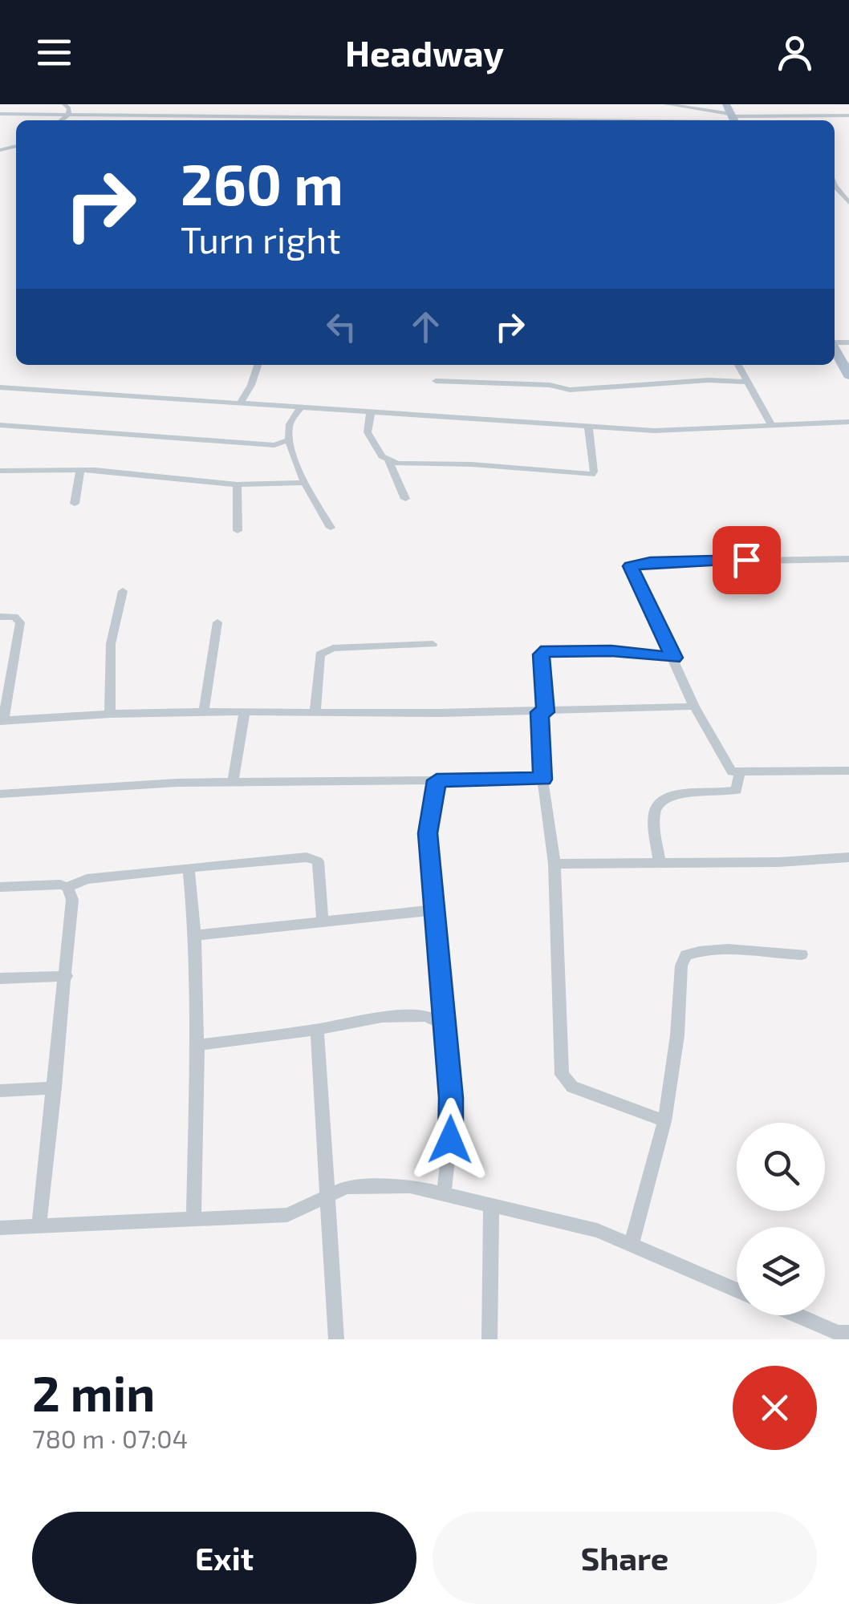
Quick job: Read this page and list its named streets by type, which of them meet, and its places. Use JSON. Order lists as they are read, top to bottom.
{
  "page": {
    "header": "Headway",
    "turn": ["260 m", "Turn right"],
    "heading": ["2 min", "780 m · 07:04"],
    "buttons": ["Exit", "Share"]
  }
}
